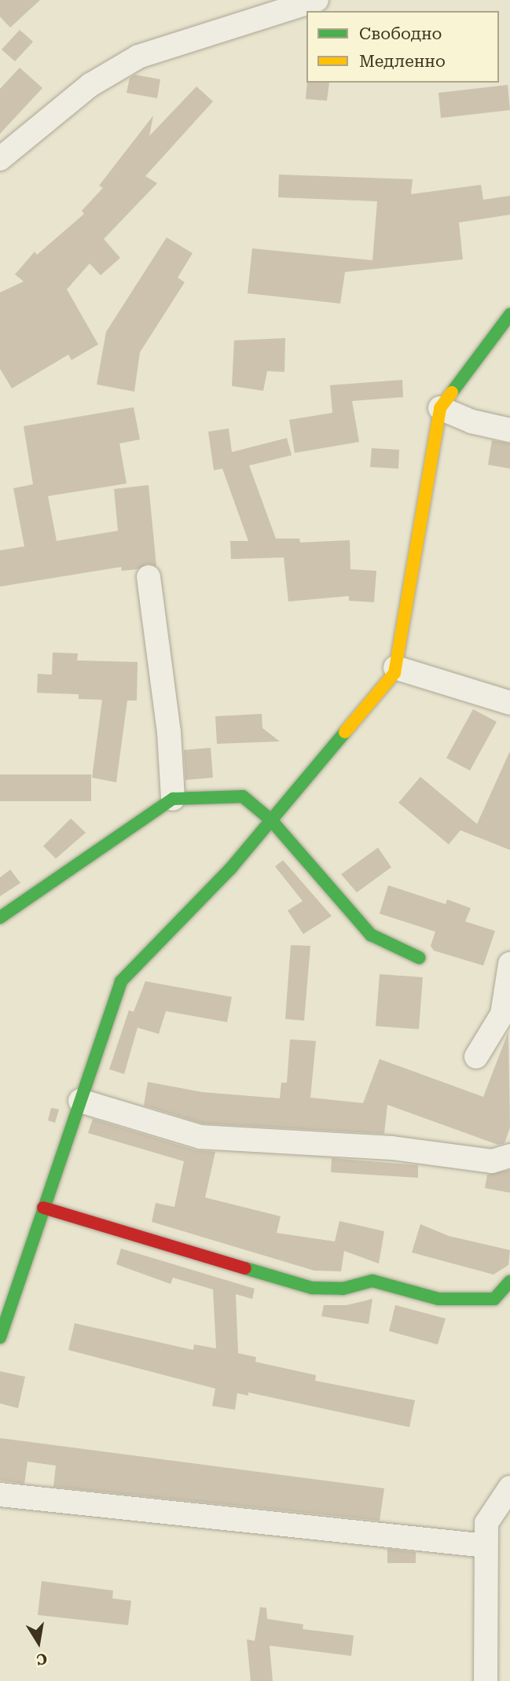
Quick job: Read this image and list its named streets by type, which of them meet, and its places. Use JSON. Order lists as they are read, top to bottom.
{
  "legend": ["Свободно", "Медленно"],
  "north": "bottom"
}
